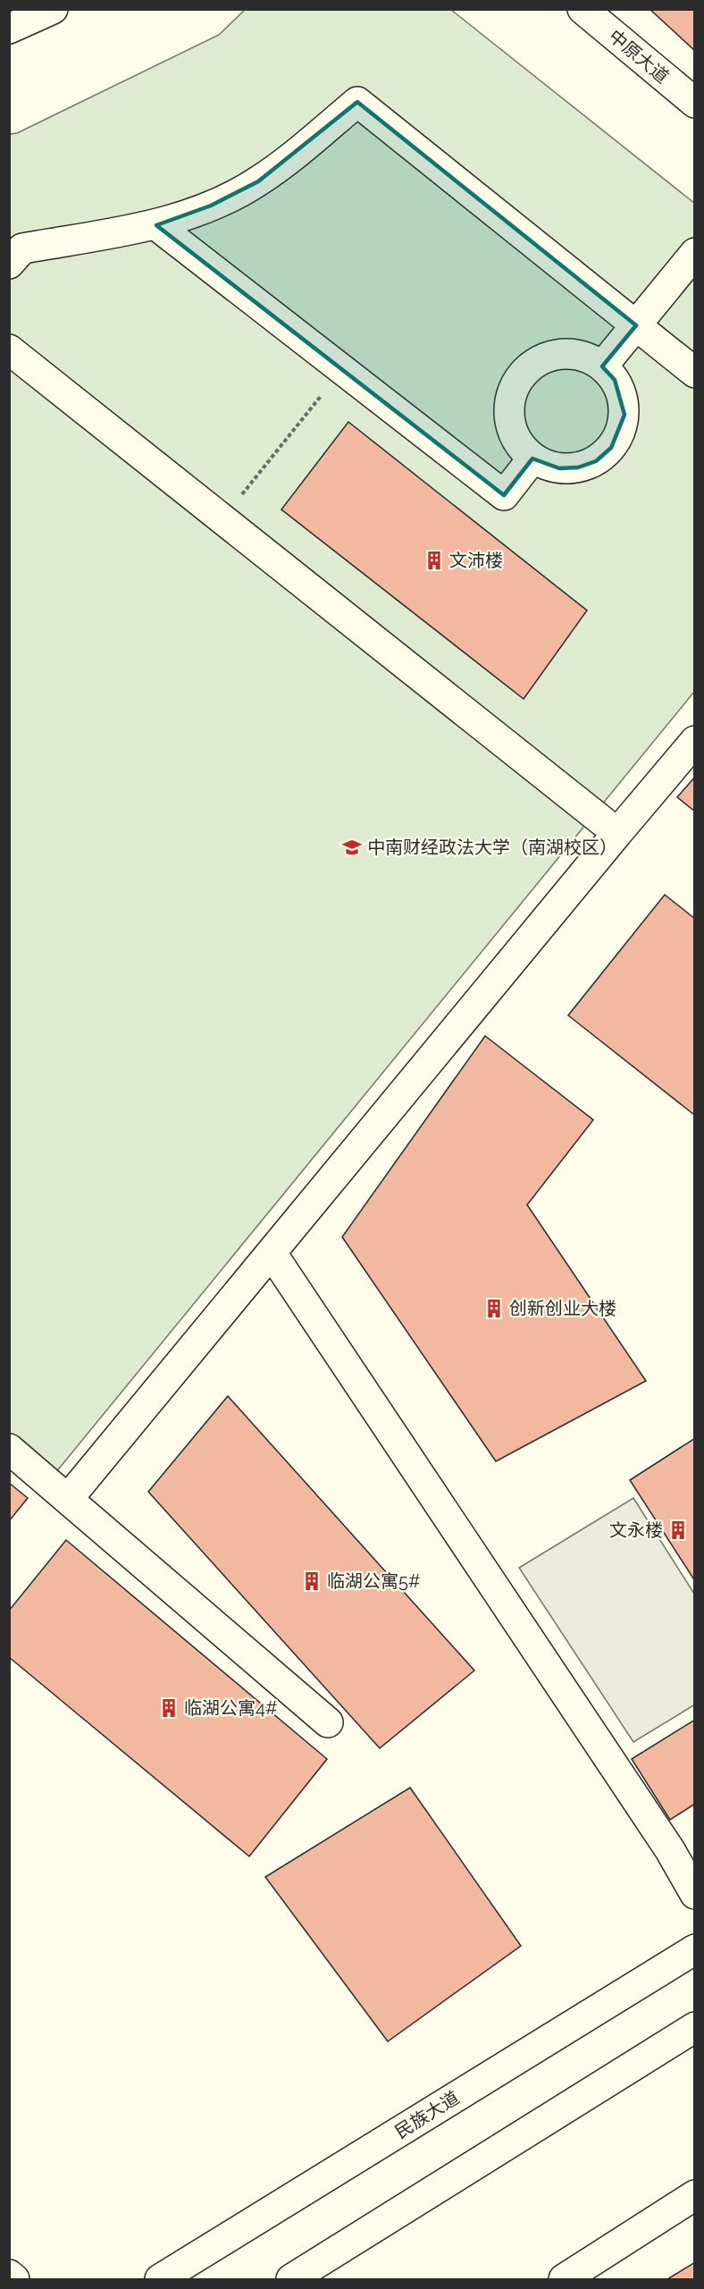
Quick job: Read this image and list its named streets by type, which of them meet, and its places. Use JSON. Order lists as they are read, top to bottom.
{
  "streets": {
    "street": ["中原大道", "民族大道"]
  },
  "places": {
    "building": [
      "文沛楼",
      "创新创业大楼",
      "文永楼",
      "临湖公寓5#",
      "临湖公寓4#"
    ],
    "school or university": ["中南财经政法大学（南湖校区）"]
  }
}
